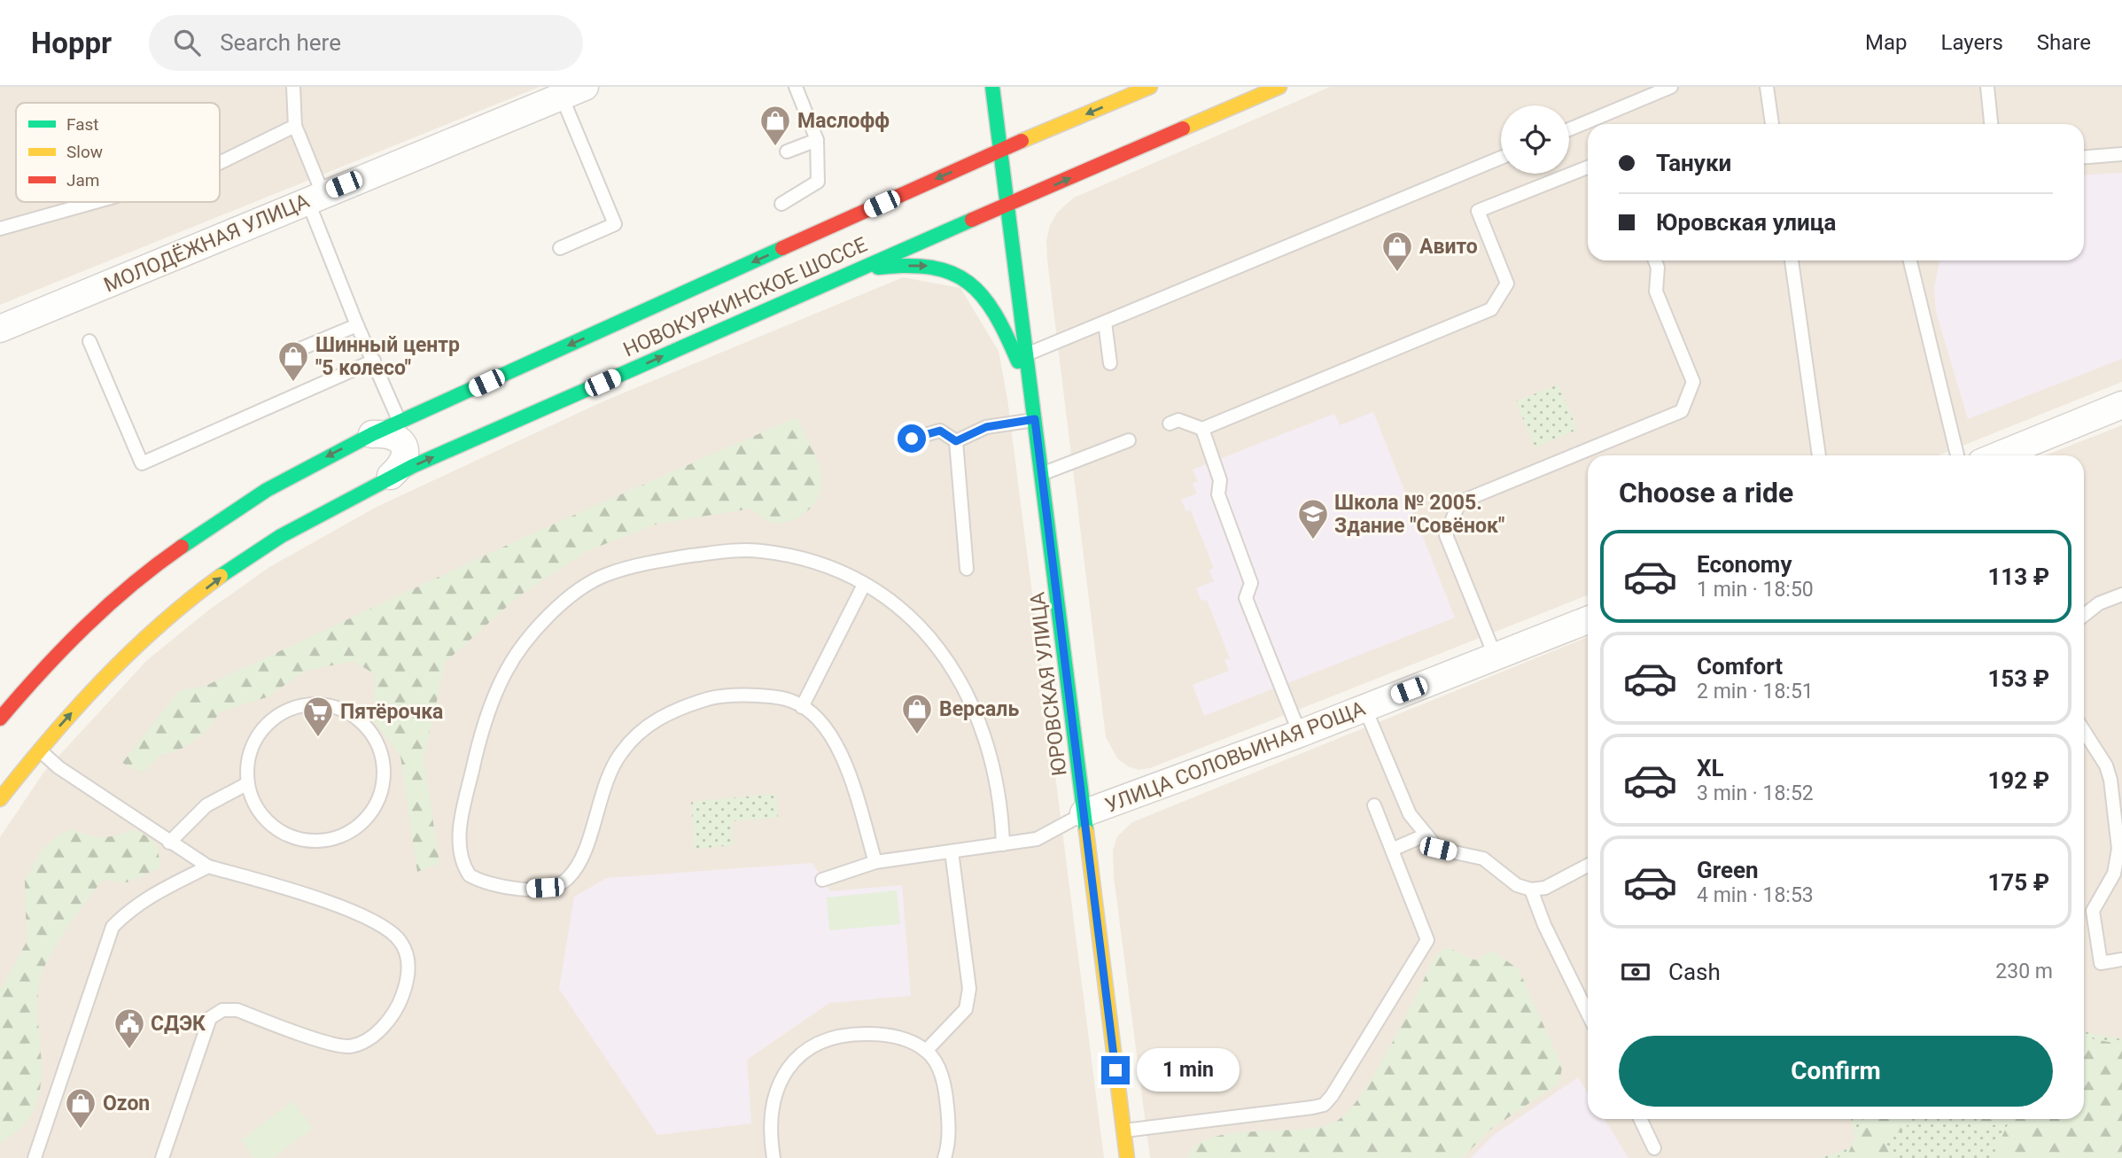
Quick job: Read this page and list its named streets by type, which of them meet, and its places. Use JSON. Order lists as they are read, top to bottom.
{
  "streets": {
    "main road": ["НОВОКУРКИНСКОЕ ШОССЕ", "ЮРОВСКАЯ УЛИЦА"],
    "street": ["МОЛОДЁЖНАЯ УЛИЦА", "УЛИЦА СОЛОВЬИНАЯ РОЩА"]
  },
  "crossings": [
    ["НОВОКУРКИНСКОЕ ШОССЕ", "ЮРОВСКАЯ УЛИЦА"],
    ["ЮРОВСКАЯ УЛИЦА", "УЛИЦА СОЛОВЬИНАЯ РОЩА"]
  ],
  "places": {
    "shop": [
      "Маслофф",
      "Авито",
      "Шинный центр \"5 колесо\"",
      "Версаль",
      "Ozon"
    ],
    "school or university": ["Школа № 2005. Здание \"Совёнок\""],
    "supermarket": ["Пятёрочка"],
    "public building": ["СДЭК"]
  },
  "legend": ["Fast", "Slow", "Jam"],
  "page": {
    "header": "Hoppr",
    "search": "Search here",
    "nav": ["Map", "Layers", "Share"],
    "banner": ["Тануки", "Юровская улица"],
    "heading": "Choose a ride",
    "list": [
      {
        "name": "Economy",
        "note": "1 min · 18:50",
        "value": "113 ₽"
      },
      {
        "name": "Comfort",
        "note": "2 min · 18:51",
        "value": "153 ₽"
      },
      {
        "name": "XL",
        "note": "3 min · 18:52",
        "value": "192 ₽"
      },
      {
        "name": "Green",
        "note": "4 min · 18:53",
        "value": "175 ₽"
      }
    ],
    "pay": ["Cash", "230 m"],
    "buttons": "Confirm",
    "bubble": "1 min"
  }
}
